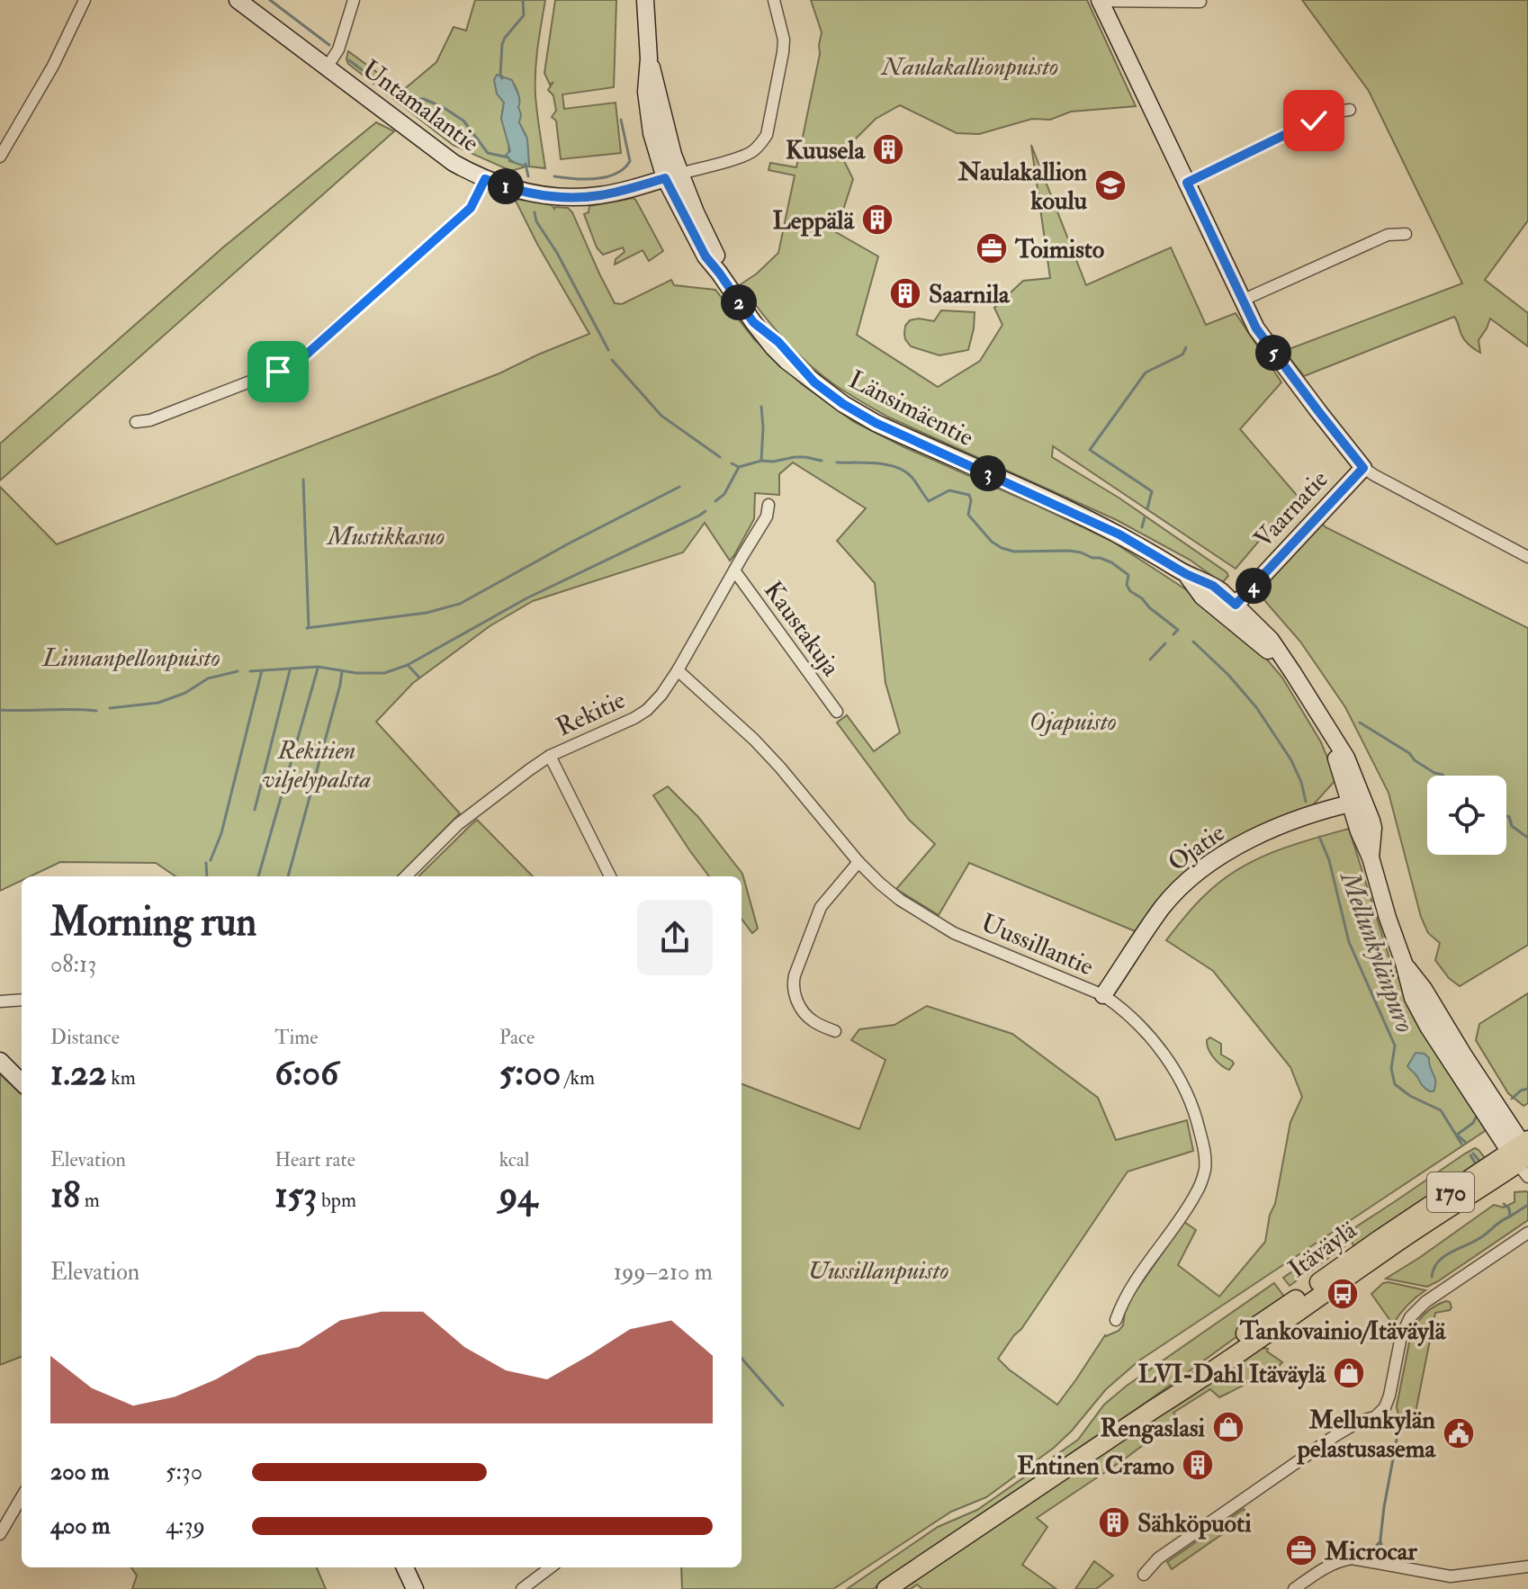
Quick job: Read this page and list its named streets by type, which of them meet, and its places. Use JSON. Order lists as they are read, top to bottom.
{
  "streets": {
    "main road": ["170", "Itäväylä"],
    "street": [
      "Untamalantie",
      "Länsimäentie",
      "Vaarnatie",
      "Kaustakuja",
      "Rekitie",
      "Ojatie",
      "Uussillantie"
    ]
  },
  "crossings": [
    ["Untamalantie", "Länsimäentie"],
    ["Länsimäentie", "Vaarnatie"],
    ["Länsimäentie", "Ojatie"],
    ["Länsimäentie", "Itäväylä"],
    ["Kaustakuja", "Rekitie"],
    ["Rekitie", "Uussillantie"],
    ["Ojatie", "Uussillantie"]
  ],
  "water": ["Mellunkylänpuro"],
  "parks": [
    "Naulakallionpuisto",
    "Mustikkasuo",
    "Linnanpellonpuisto",
    "Ojapuisto",
    "Rekitien viljelypalsta",
    "Uussillanpuisto"
  ],
  "places": {
    "building": [
      "Kuusela",
      "Leppälä",
      "Saarnila",
      "Entinen Cramo",
      "Sähköpuoti"
    ],
    "school or university": ["Naulakallion koulu"],
    "office": ["Toimisto", "Microcar"],
    "bus stop": ["Tankovainio/Itäväylä"],
    "shop": ["LVI-Dahl Itäväylä", "Rengaslasi"],
    "public building": ["Mellunkylän pelastusasema"]
  },
  "page": {
    "pins": [
      "1",
      "2",
      "5",
      "3",
      "4"
    ],
    "heading": ["Morning run", "08:13"],
    "stats": [
      ["Distance", "1.22 km"],
      ["Time", "6:06"],
      ["Pace", "5:00 /km"],
      ["Elevation", "18 m"],
      ["Heart rate", "153 bpm"],
      ["kcal", "94"]
    ],
    "chart": ["Elevation", "199–210 m"],
    "list": [
      {
        "name": "200 m",
        "note": "5:30"
      },
      {
        "name": "400 m",
        "note": "4:39"
      }
    ]
  }
}
